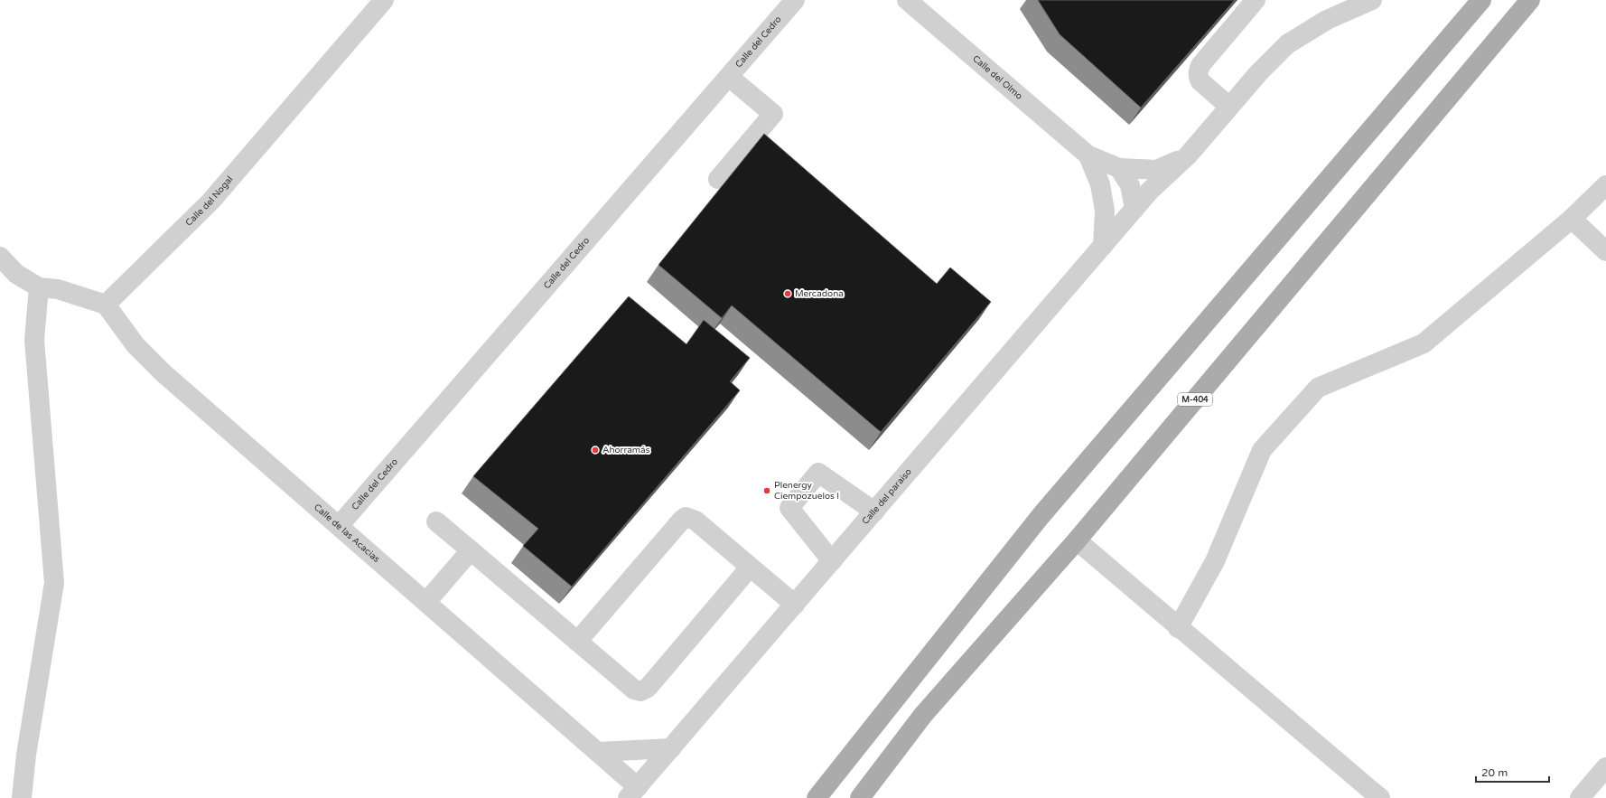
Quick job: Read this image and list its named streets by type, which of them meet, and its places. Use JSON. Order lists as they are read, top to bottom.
{
  "streets": {
    "main road": ["M-404"],
    "street": [
      "Calle del Cedro",
      "Calle del Olmo",
      "Calle del Nogal",
      "Calle del paraiso",
      "Calle de las Acacias"
    ]
  },
  "crossings": [
    ["Calle del Cedro", "Calle de las Acacias"],
    ["Calle del Olmo", "Calle del paraiso"],
    ["Calle del Nogal", "Calle de las Acacias"],
    ["Calle del paraiso", "Calle de las Acacias"]
  ],
  "places": ["Mercadona", "Ahorramás", "Plenergy Ciempozuelos I"],
  "scale_bar": "20 m"
}
